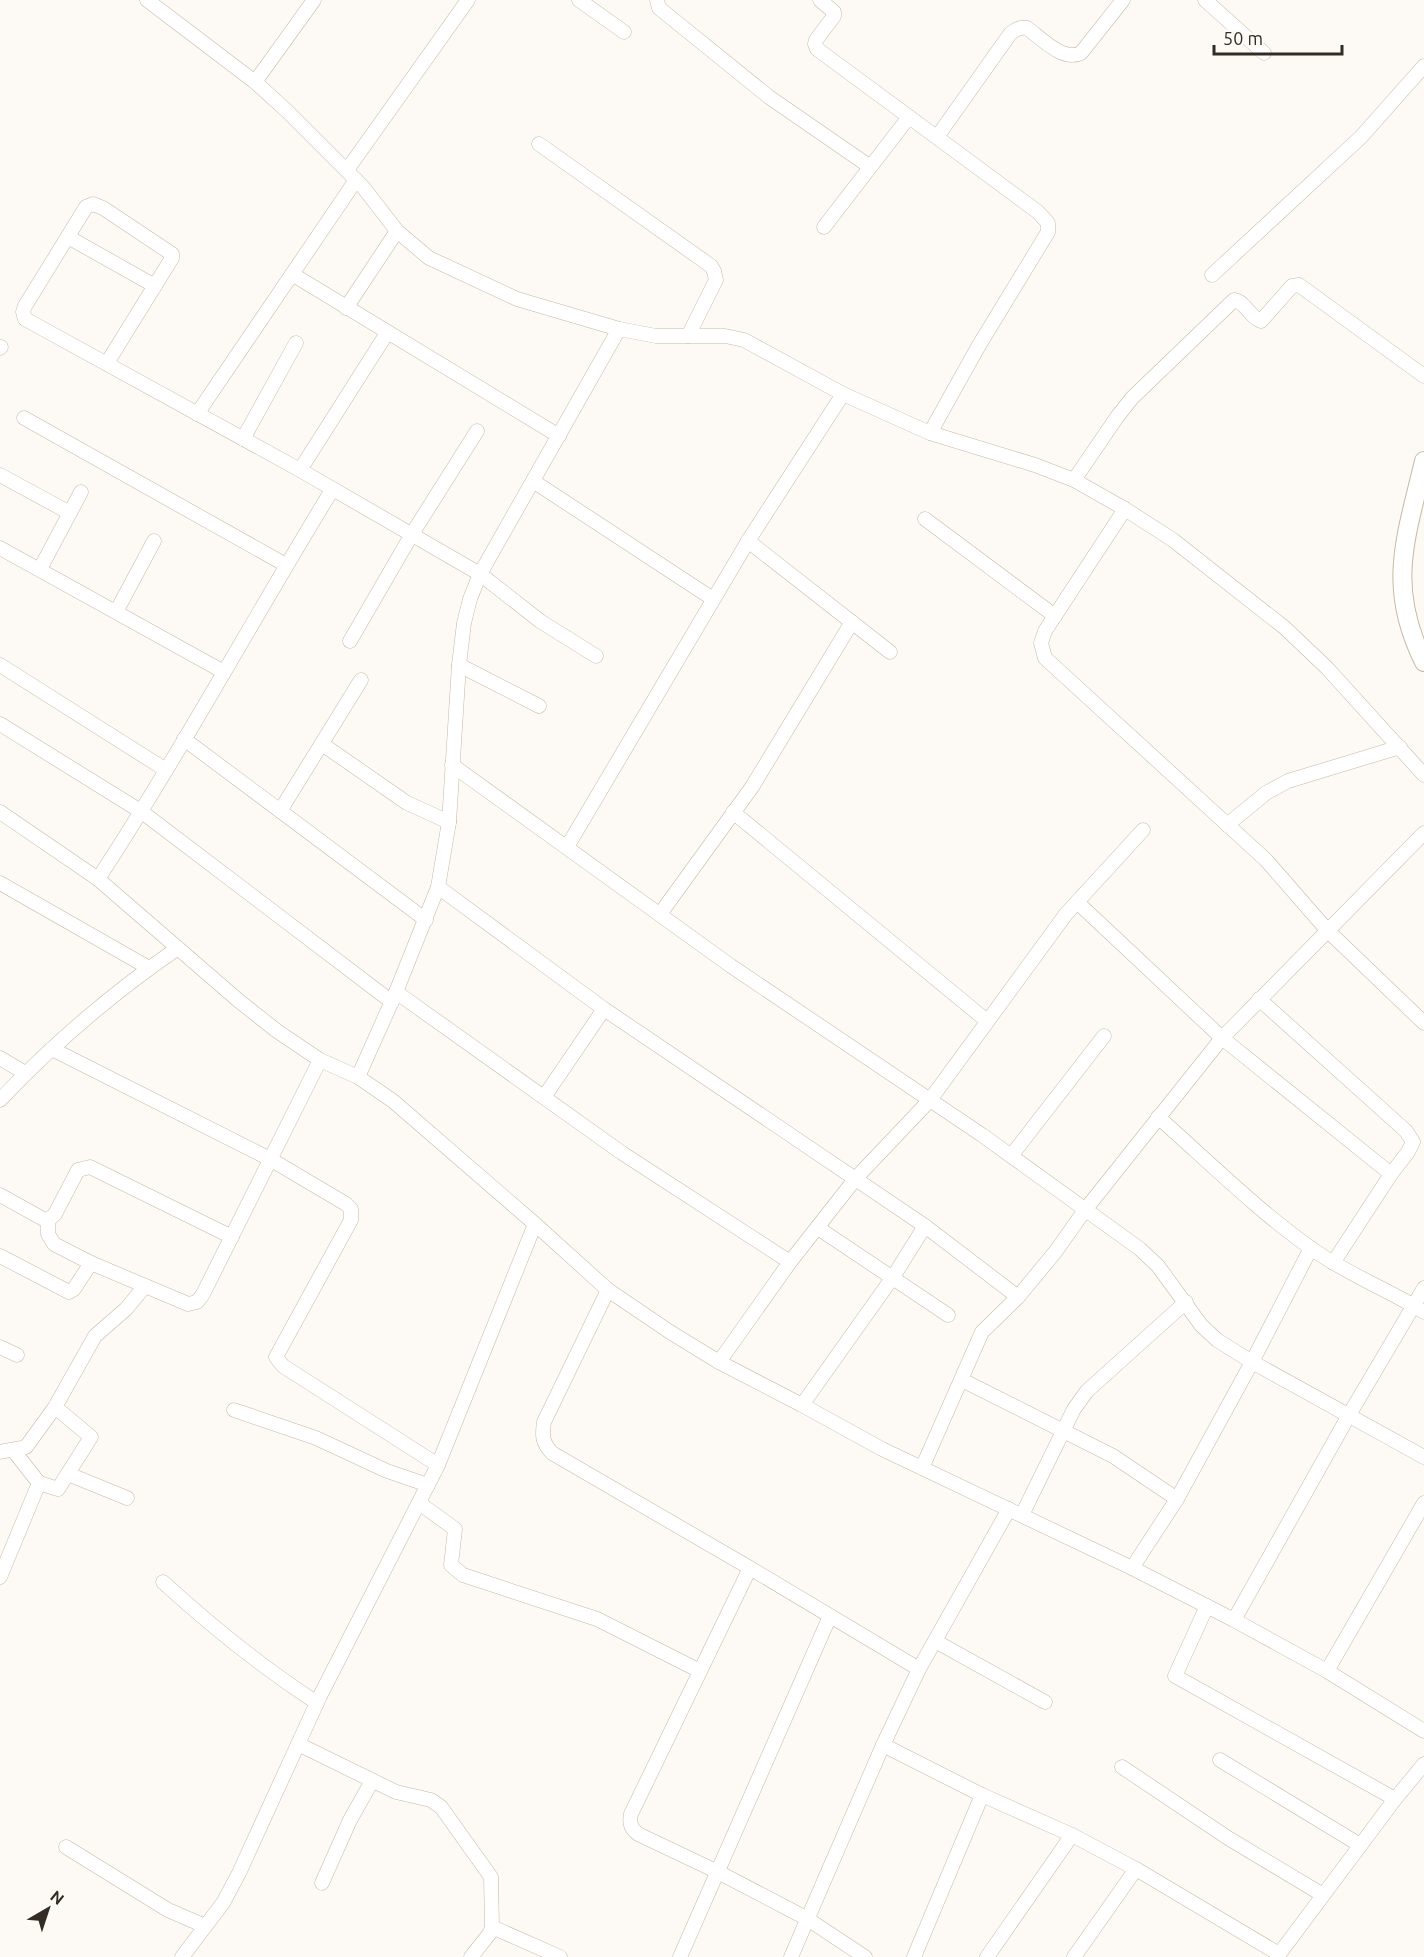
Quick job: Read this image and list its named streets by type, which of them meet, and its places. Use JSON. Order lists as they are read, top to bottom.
{
  "scale_bar": "50 m",
  "north": "top right"
}
